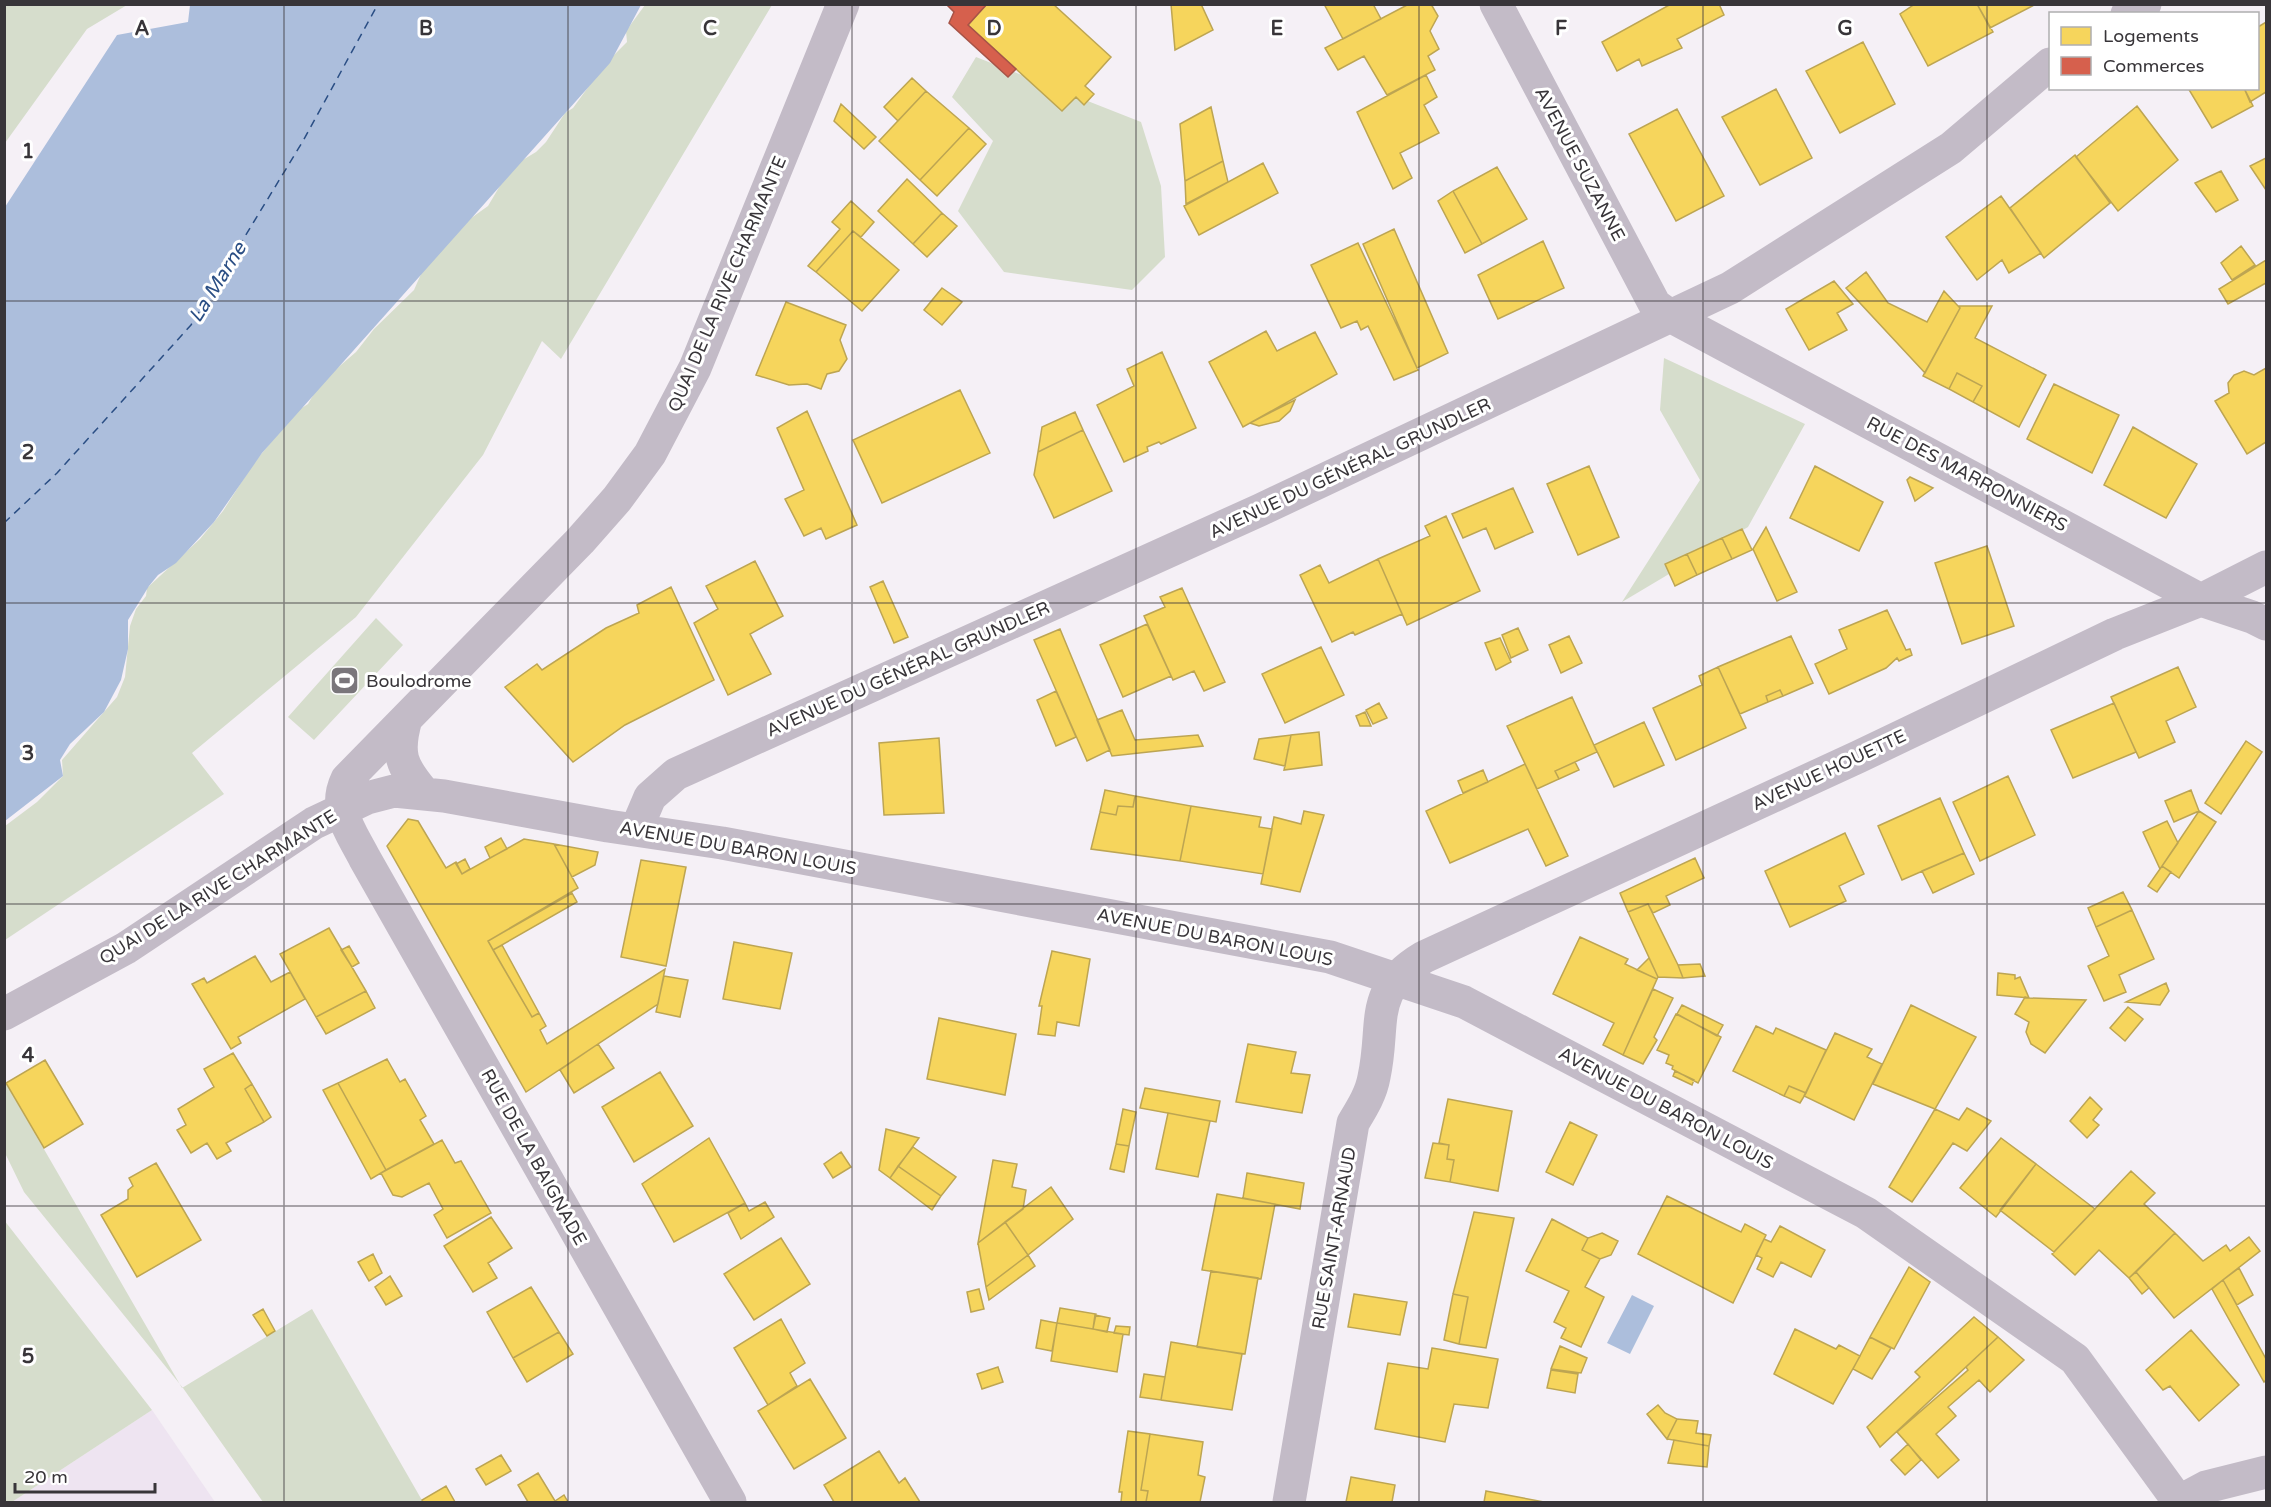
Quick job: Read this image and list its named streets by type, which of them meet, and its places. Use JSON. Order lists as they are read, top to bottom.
{
  "streets": {
    "street": [
      "AVENUE SUZANNE",
      "QUAI DE LA RIVE CHARMANTE",
      "AVENUE DU GÉNÉRAL GRUNDLER",
      "RUE DES MARRONNIERS",
      "AVENUE HOUETTE",
      "AVENUE DU BARON LOUIS",
      "RUE DE LA BAIGNADE",
      "RUE SAINT-ARNAUD"
    ]
  },
  "crossings": [
    ["AVENUE SUZANNE", "AVENUE DU GÉNÉRAL GRUNDLER"],
    ["AVENUE SUZANNE", "RUE DES MARRONNIERS"],
    ["QUAI DE LA RIVE CHARMANTE", "AVENUE DU BARON LOUIS"],
    ["QUAI DE LA RIVE CHARMANTE", "RUE DE LA BAIGNADE"],
    ["AVENUE DU GÉNÉRAL GRUNDLER", "RUE DES MARRONNIERS"],
    ["AVENUE DU GÉNÉRAL GRUNDLER", "AVENUE DU BARON LOUIS"],
    ["RUE DES MARRONNIERS", "AVENUE HOUETTE"],
    ["AVENUE HOUETTE", "AVENUE DU BARON LOUIS"],
    ["AVENUE HOUETTE", "RUE SAINT-ARNAUD"],
    ["AVENUE DU BARON LOUIS", "RUE DE LA BAIGNADE"],
    ["AVENUE DU BARON LOUIS", "RUE SAINT-ARNAUD"]
  ],
  "water": ["La Marne"],
  "places": {
    "sports": ["Boulodrome"]
  },
  "legend": ["Logements", "Commerces"],
  "scale_bar": "20 m",
  "grid": {
    "columns": [
      "A",
      "B",
      "C",
      "D",
      "E",
      "F",
      "G"
    ],
    "rows": [
      "1",
      "2",
      "3",
      "4",
      "5"
    ]
  }
}
